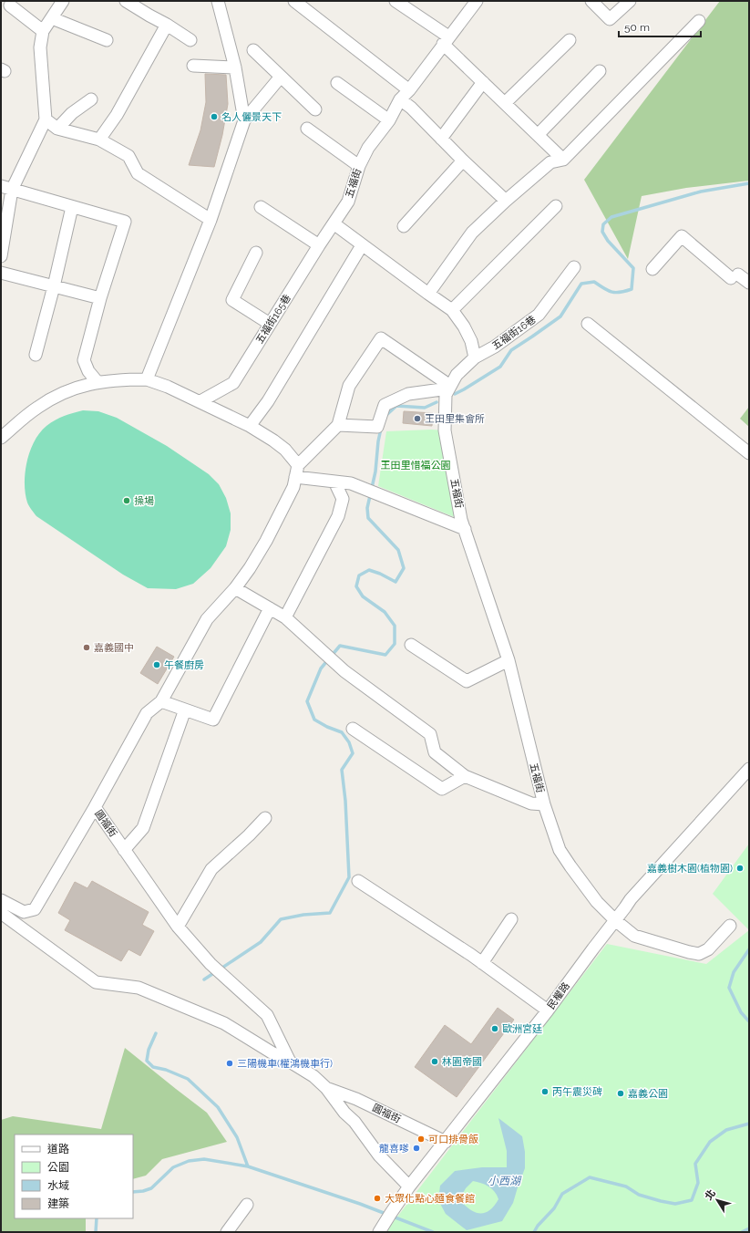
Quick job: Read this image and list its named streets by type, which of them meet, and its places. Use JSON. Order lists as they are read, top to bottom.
{
  "streets": {
    "street": [
      "五福街",
      "五福街165巷",
      "五福街16巷",
      "圓福街",
      "民權路"
    ]
  },
  "crossings": [
    ["五福街", "五福街165巷"],
    ["五福街", "五福街16巷"],
    ["五福街", "民權路"],
    ["圓福街", "民權路"]
  ],
  "water": ["小西湖"],
  "parks": ["王田里惜福公園"],
  "places": [
    "名人儷景天下",
    "王田里集會所",
    "操場",
    "嘉義國中",
    "午餐廚房",
    "嘉義樹木園(植物園)",
    "歐洲宮廷",
    "林園帝國",
    "三陽機車(權鴻機車行)",
    "丙午震災碑",
    "嘉義公園",
    "可口排骨飯",
    "龍喜嗲",
    "大眾化點心麵食餐館"
  ],
  "legend": [
    "道路",
    "公園",
    "水域",
    "建築"
  ],
  "scale_bar": "50 m",
  "north": "top left"
}
